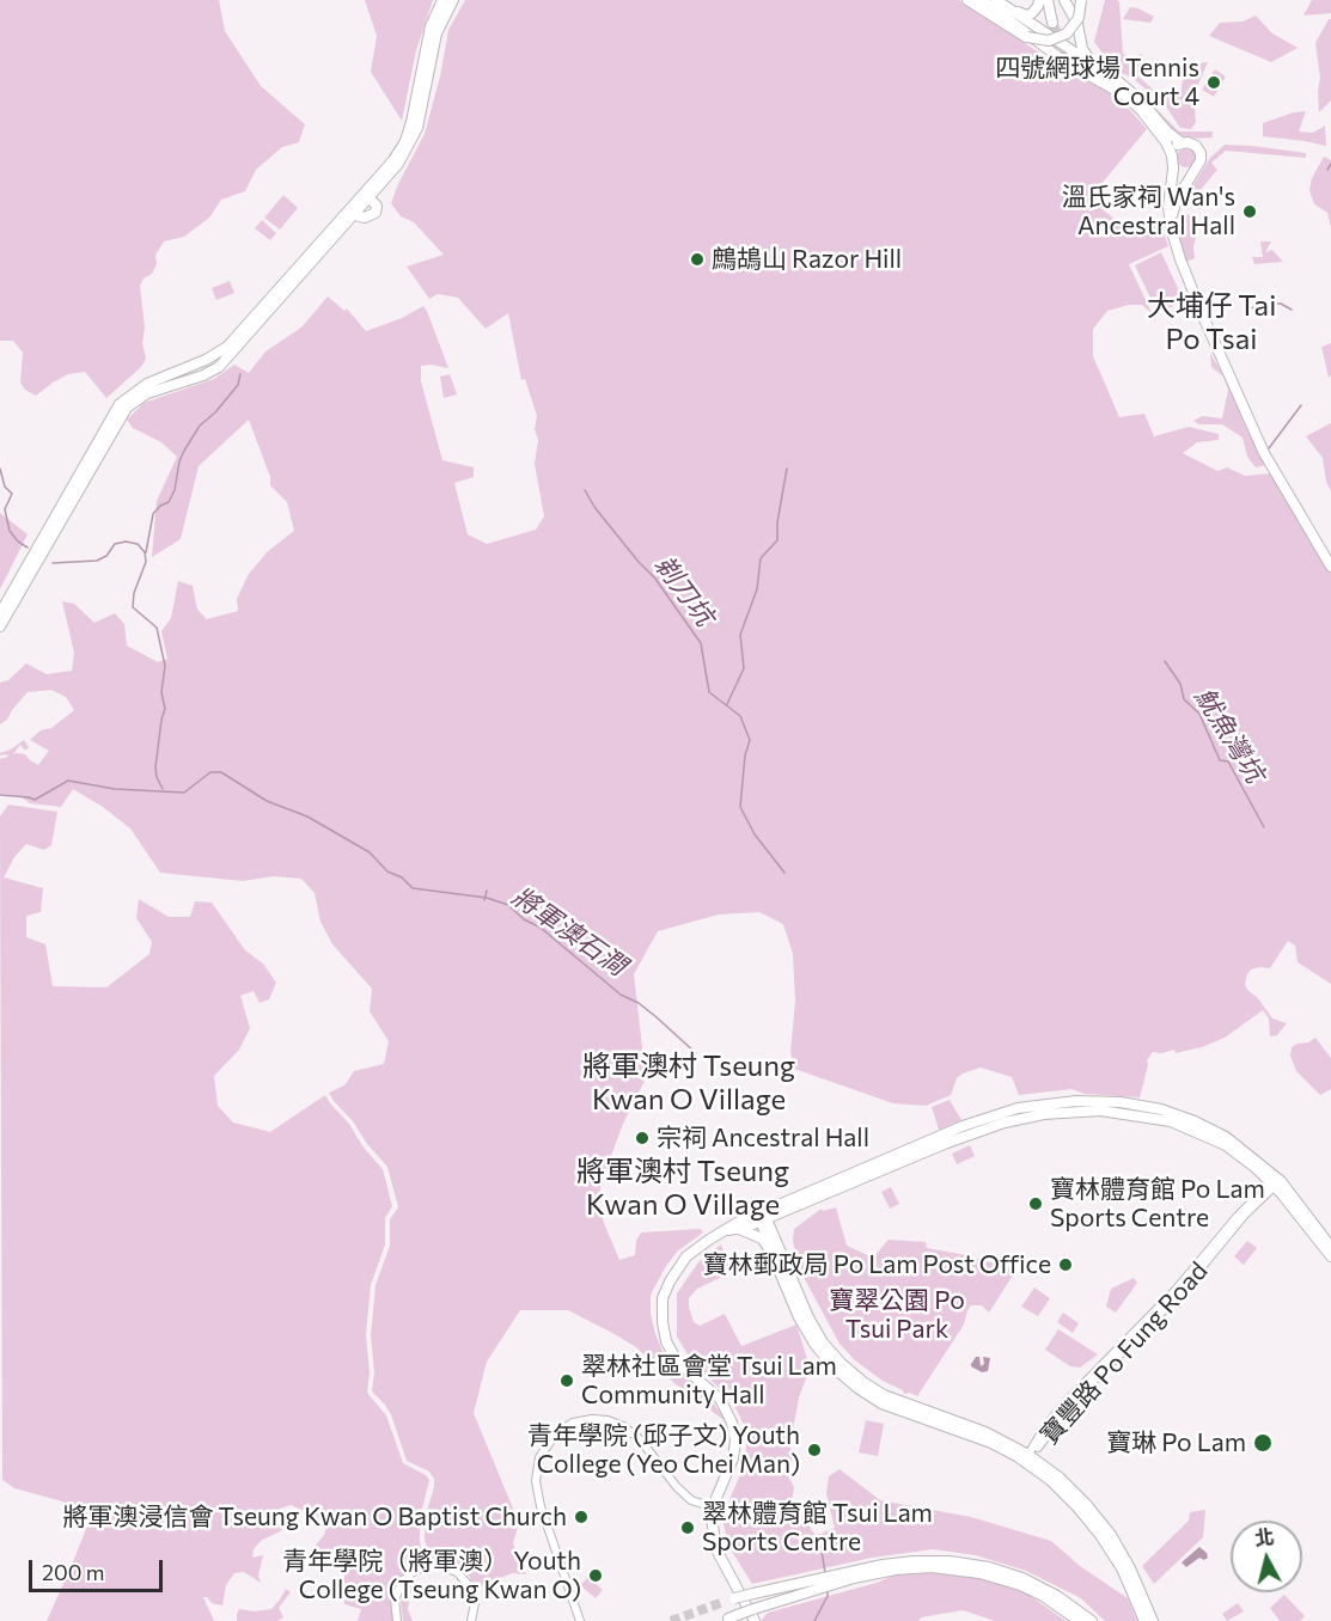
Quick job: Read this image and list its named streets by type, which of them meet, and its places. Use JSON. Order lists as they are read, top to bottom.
{
  "streets": {
    "street": ["寶豐路 Po Fung Road"]
  },
  "districts": ["大埔仔 Tai Po Tsai", "將軍澳村 Tseung Kwan O Village", "將軍澳村 Tseung Kwan O Village"],
  "water": ["剃刀坑", "魷魚灣坑", "將軍澳石澗"],
  "parks": ["寶翠公園 Po Tsui Park"],
  "places": [
    "四號網球場 Tennis Court 4",
    "溫氏家祠 Wan's Ancestral Hall",
    "鷓鴣山 Razor Hill",
    "宗祠 Ancestral Hall",
    "寶林體育館 Po Lam Sports Centre",
    "寶林郵政局 Po Lam Post Office",
    "翠林社區會堂 Tsui Lam Community Hall",
    "寶琳 Po Lam",
    "青年學院 (邱子文) Youth College (Yeo Chei Man)",
    "將軍澳浸信會 Tseung Kwan O Baptist Church",
    "翠林體育館 Tsui Lam Sports Centre",
    "青年學院（將軍澳） Youth College (Tseung Kwan O)"
  ],
  "scale_bar": "200 m",
  "north": "top"
}
